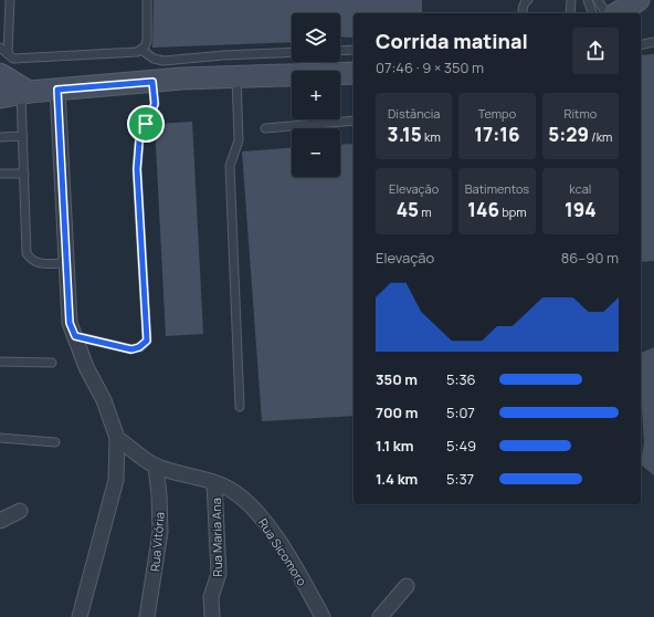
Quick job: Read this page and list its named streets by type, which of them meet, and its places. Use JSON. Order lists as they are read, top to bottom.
{
  "streets": {
    "street": ["Rua Maria Ana", "Rua Vitória", "Rua Sicomoro"]
  },
  "crossings": [
    ["Rua Maria Ana", "Rua Sicomoro"],
    ["Rua Vitória", "Rua Sicomoro"]
  ],
  "page": {
    "map_buttons": ["+", "−"],
    "heading": ["Corrida matinal", "07:46 · 9 × 350 m"],
    "stats": [
      ["Distância", "3.15 km"],
      ["Tempo", "17:16"],
      ["Ritmo", "5:29 /km"],
      ["Elevação", "45 m"],
      ["Batimentos", "146 bpm"],
      ["kcal", "194"]
    ],
    "chart": ["Elevação", "86–90 m"],
    "list": [
      {
        "name": "350 m",
        "note": "5:36"
      },
      {
        "name": "700 m",
        "note": "5:07"
      },
      {
        "name": "1.1 km",
        "note": "5:49"
      },
      {
        "name": "1.4 km",
        "note": "5:37"
      }
    ]
  }
}
